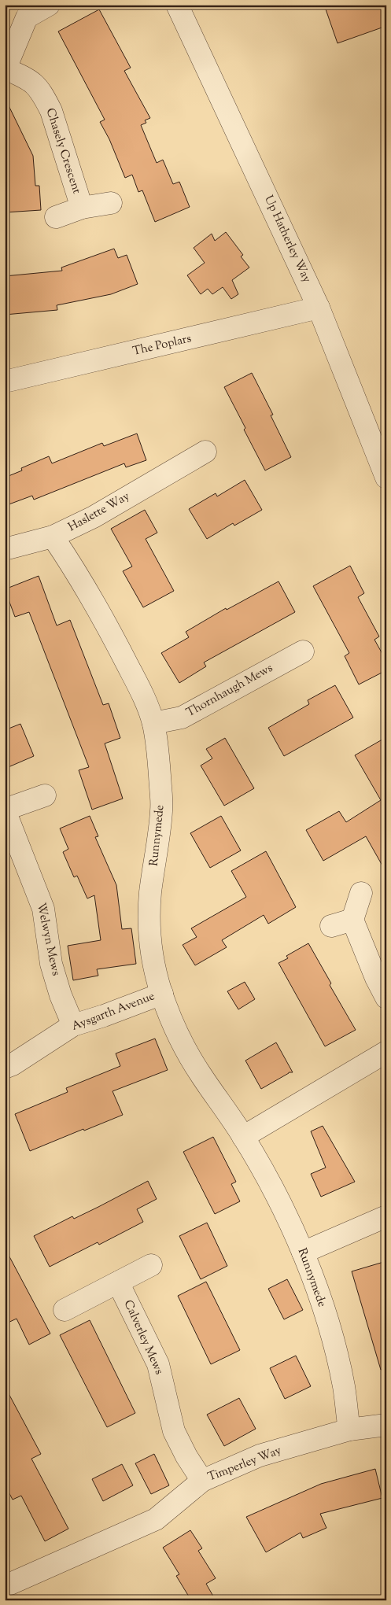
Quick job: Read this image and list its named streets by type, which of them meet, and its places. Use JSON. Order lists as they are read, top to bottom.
{
  "streets": {
    "street": [
      "Chasely Crescent",
      "Up Hatherley Way",
      "The Poplars",
      "Haslette Way",
      "Thornhaugh Mews",
      "Runnymede",
      "Welwyn Mews",
      "Aysgarth Avenue",
      "Calverley Mews",
      "Timperley Way"
    ]
  },
  "crossings": [
    ["Up Hatherley Way", "The Poplars"],
    ["Haslette Way", "Runnymede"],
    ["Thornhaugh Mews", "Runnymede"],
    ["Runnymede", "Aysgarth Avenue"],
    ["Runnymede", "Timperley Way"],
    ["Welwyn Mews", "Aysgarth Avenue"],
    ["Calverley Mews", "Timperley Way"]
  ]
}
